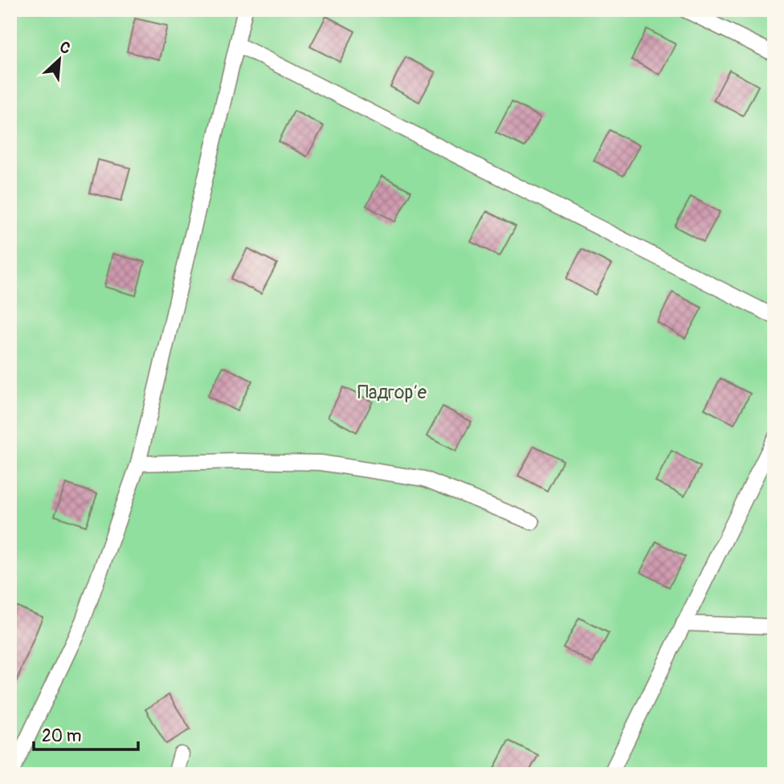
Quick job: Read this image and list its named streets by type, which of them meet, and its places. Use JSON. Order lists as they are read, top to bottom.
{
  "parks": ["Падгорʼе"],
  "scale_bar": "20 m",
  "north": "top right"
}
